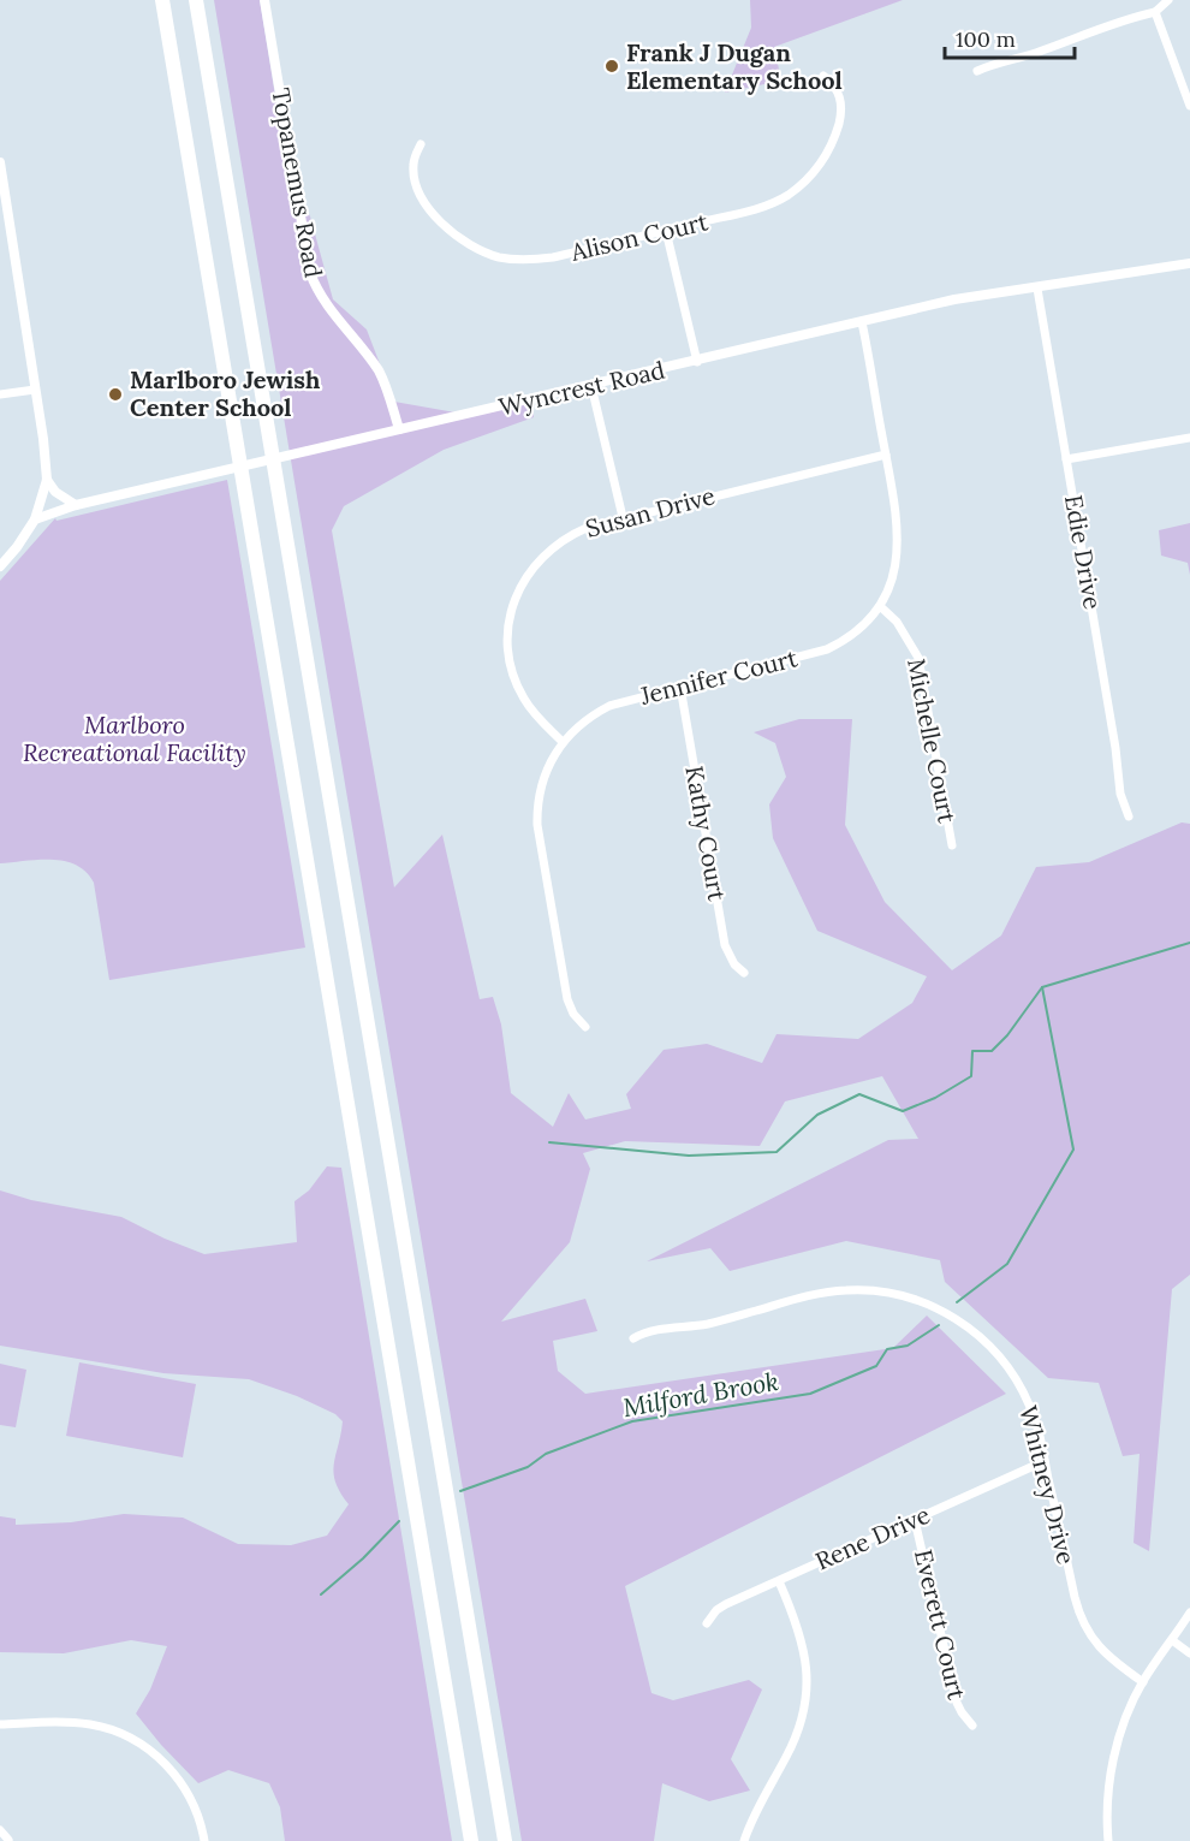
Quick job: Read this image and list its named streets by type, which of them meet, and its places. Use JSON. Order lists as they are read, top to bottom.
{
  "streets": {
    "street": [
      "Topanemus Road",
      "Alison Court",
      "Wyncrest Road",
      "Susan Drive",
      "Edie Drive",
      "Jennifer Court",
      "Michelle Court",
      "Kathy Court",
      "Whitney Drive",
      "Rene Drive",
      "Everett Court"
    ]
  },
  "crossings": [
    ["Topanemus Road", "Wyncrest Road"],
    ["Wyncrest Road", "Edie Drive"],
    ["Wyncrest Road", "Jennifer Court"],
    ["Susan Drive", "Jennifer Court"],
    ["Jennifer Court", "Michelle Court"],
    ["Jennifer Court", "Kathy Court"],
    ["Whitney Drive", "Rene Drive"],
    ["Rene Drive", "Everett Court"]
  ],
  "water": ["Milford Brook"],
  "parks": ["Marlboro Recreational Facility"],
  "places": ["Frank J Dugan Elementary School", "Marlboro Jewish Center School"],
  "scale_bar": "100 m"
}
